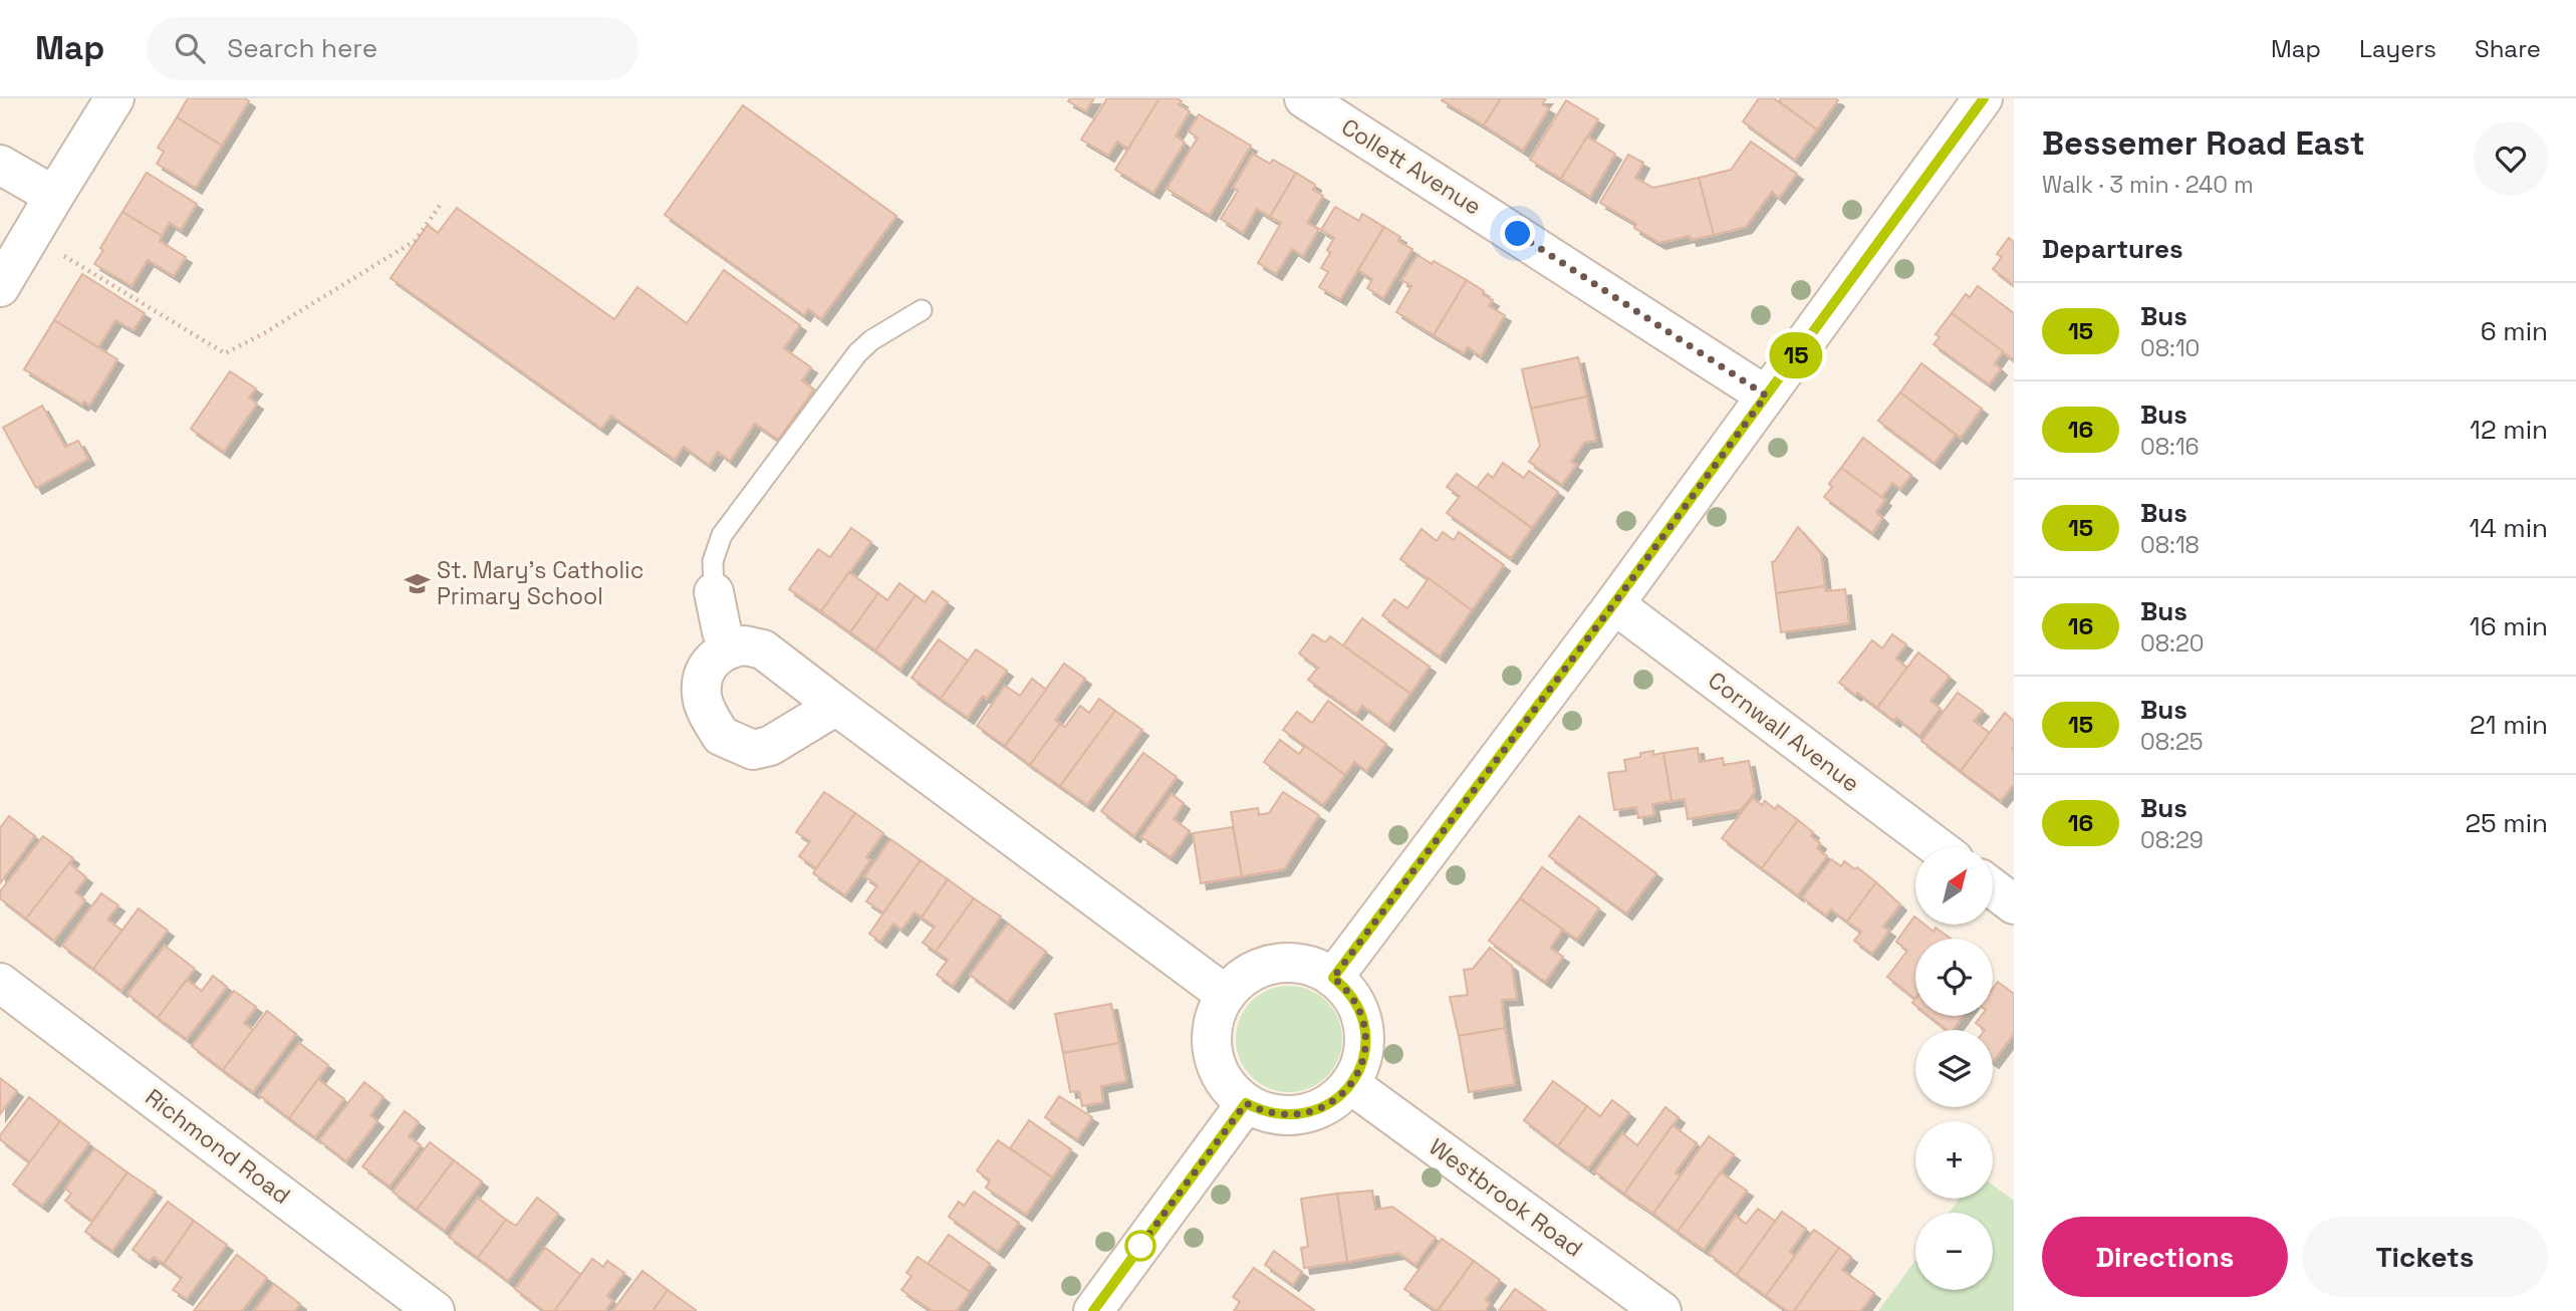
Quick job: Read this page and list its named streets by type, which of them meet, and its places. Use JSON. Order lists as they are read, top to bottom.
{
  "streets": {
    "street": [
      "Collett Avenue",
      "Cornwall Avenue",
      "Richmond Road",
      "Westbrook Road"
    ]
  },
  "places": {
    "school or university": ["St. Mary's Catholic Primary School"]
  },
  "lines": ["bus line 15"],
  "north": "top right",
  "page": {
    "header": "Map",
    "search": "Search here",
    "nav": ["Map", "Layers", "Share"],
    "on_map": "15",
    "heading": [
      ["Bessemer Road East", "Walk · 3 min · 240 m"],
      "Departures"
    ],
    "list": [
      {
        "mark": "15",
        "name": "Bus",
        "note": "08:10",
        "value": "6 min"
      },
      {
        "mark": "16",
        "name": "Bus",
        "note": "08:16",
        "value": "12 min"
      },
      {
        "mark": "15",
        "name": "Bus",
        "note": "08:18",
        "value": "14 min"
      },
      {
        "mark": "16",
        "name": "Bus",
        "note": "08:20",
        "value": "16 min"
      },
      {
        "mark": "15",
        "name": "Bus",
        "note": "08:25",
        "value": "21 min"
      },
      {
        "mark": "16",
        "name": "Bus",
        "note": "08:29",
        "value": "25 min"
      }
    ],
    "map_buttons": ["+", "−"],
    "buttons": ["Directions", "Tickets"]
  }
}
